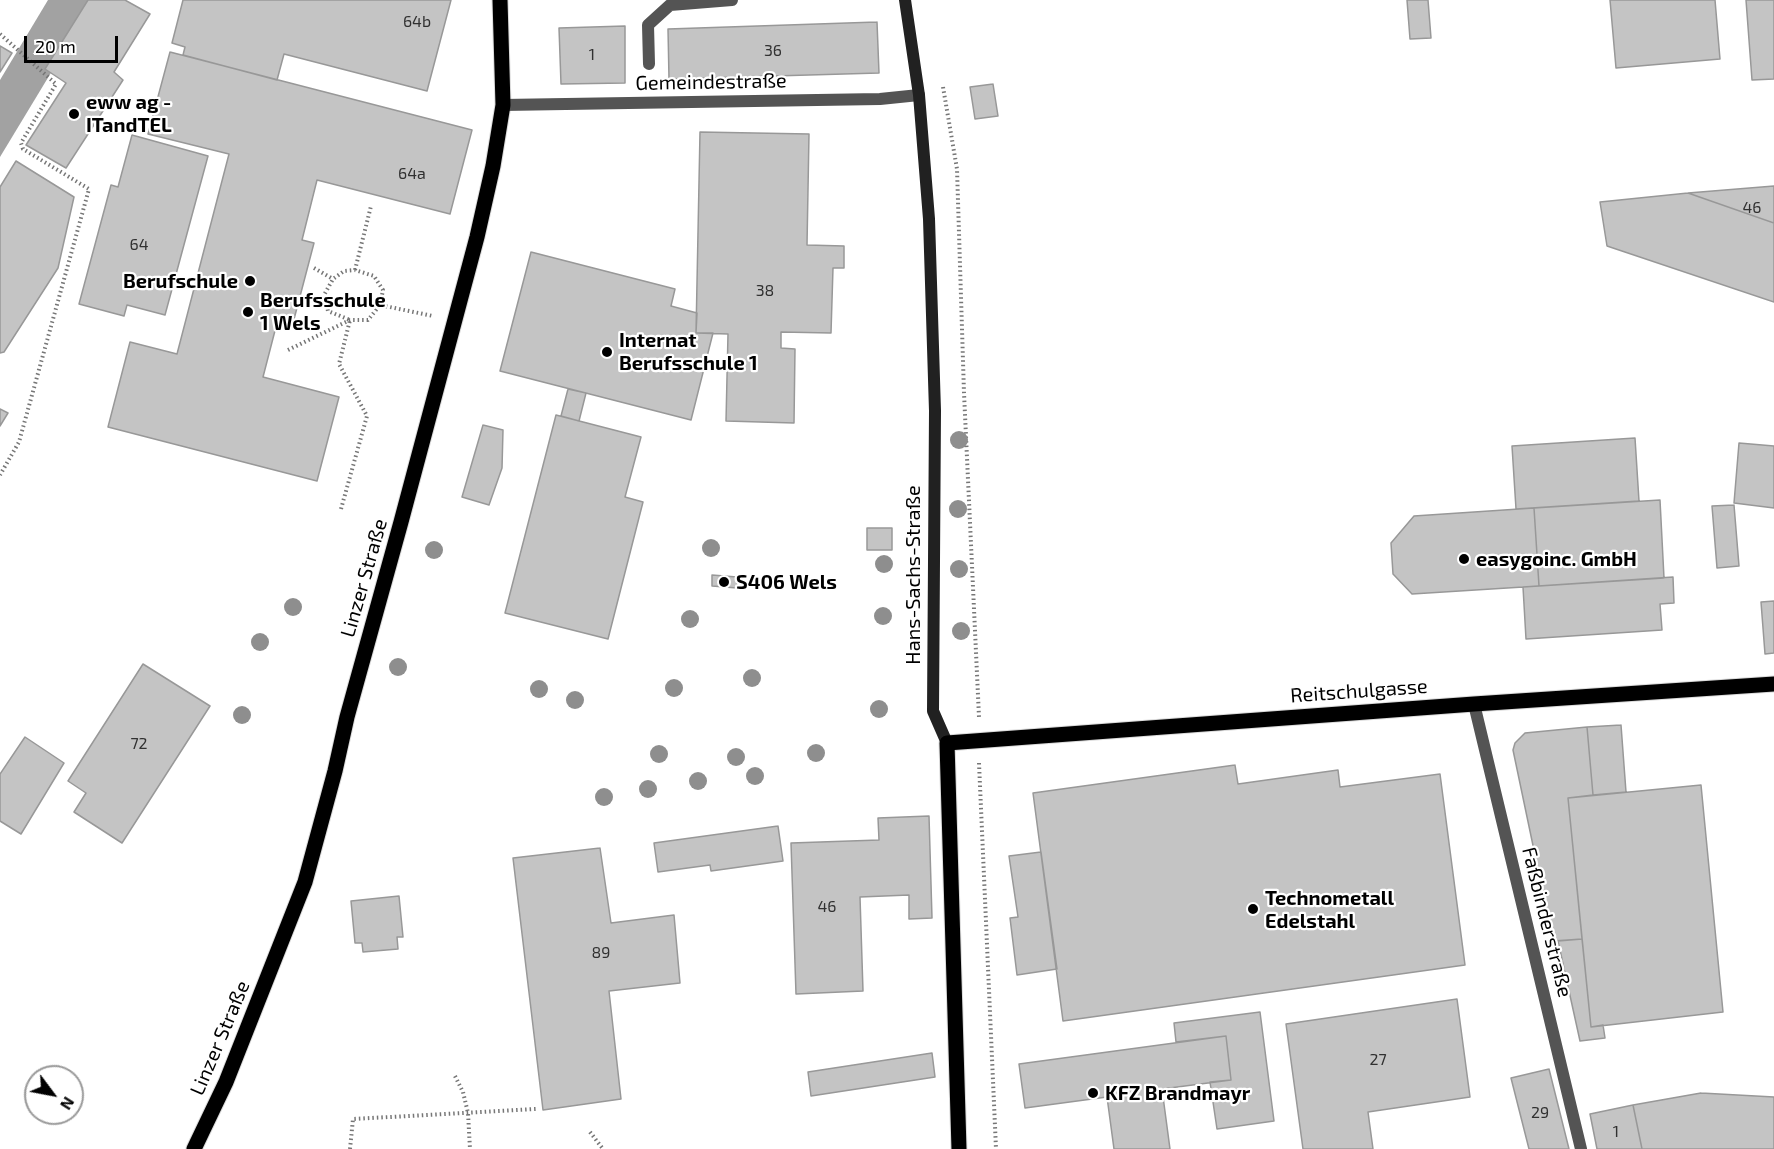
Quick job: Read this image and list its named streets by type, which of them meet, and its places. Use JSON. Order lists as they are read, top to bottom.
{
  "streets": {
    "main road": ["Hans-Sachs-Straße", "Linzer Straße", "Reitschulgasse"],
    "street": ["Gemeindestraße", "Faßbinderstraße"]
  },
  "crossings": [
    ["Gemeindestraße", "Hans-Sachs-Straße"],
    ["Gemeindestraße", "Linzer Straße"],
    ["Hans-Sachs-Straße", "Reitschulgasse"],
    ["Reitschulgasse", "Faßbinderstraße"]
  ],
  "places": [
    "eww ag - ITandTEL",
    "Berufschule",
    "Berufsschule 1 Wels",
    "Internat Berufsschule 1",
    "easygoinc. GmbH",
    "S406 Wels",
    "Technometall Edelstahl",
    "KFZ Brandmayr"
  ],
  "house_numbers": [
    "64b",
    "36",
    "1",
    "64a",
    "46",
    "64",
    "38",
    "72",
    "46",
    "89",
    "27",
    "29",
    "1"
  ],
  "scale_bar": "20 m",
  "north": "bottom right"
}
